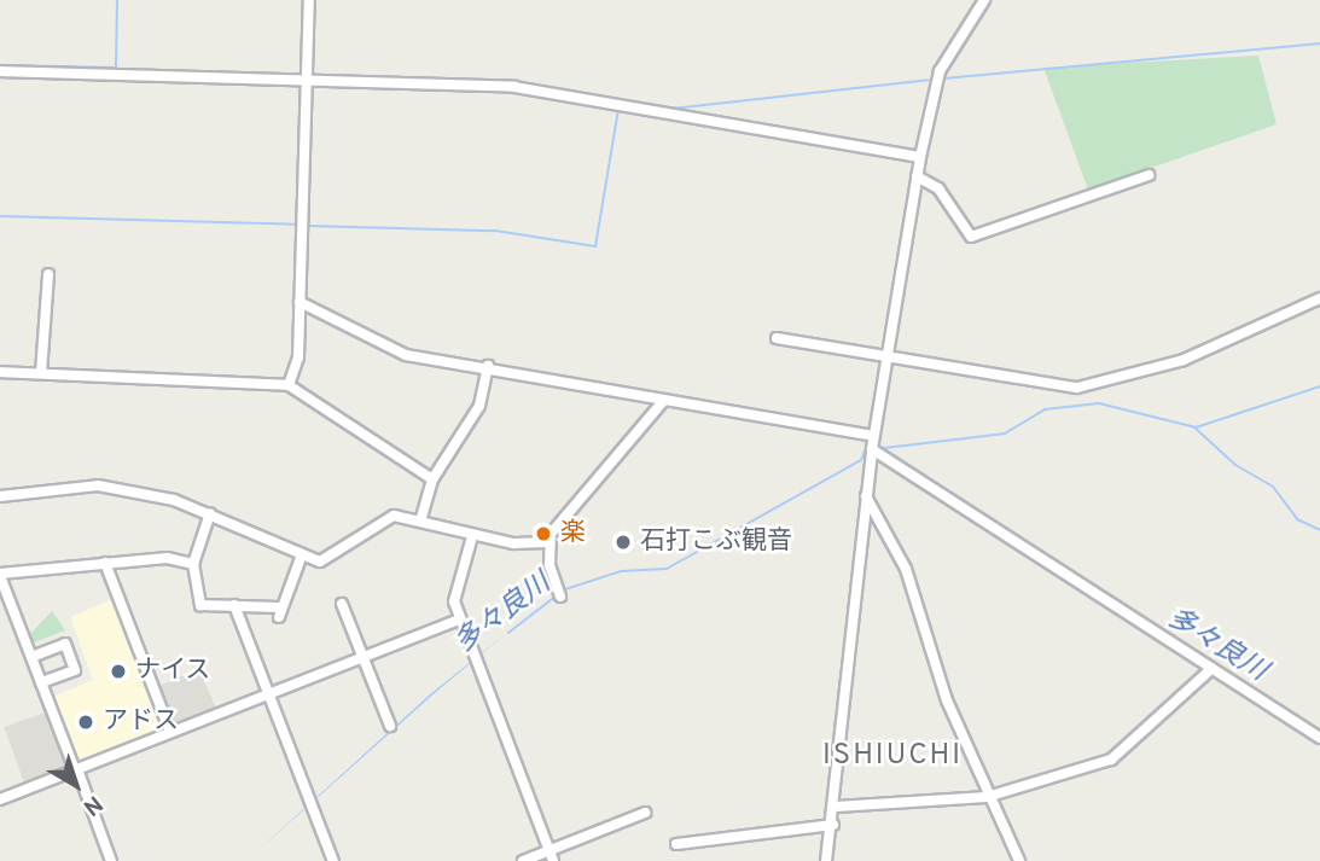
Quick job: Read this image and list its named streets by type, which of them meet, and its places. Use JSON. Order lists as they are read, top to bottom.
{
  "districts": ["ISHIUCHI"],
  "water": ["多々良川"],
  "places": [
    "楽",
    "石打こぶ観音",
    "ナイス",
    "アドス"
  ],
  "north": "bottom right"
}
